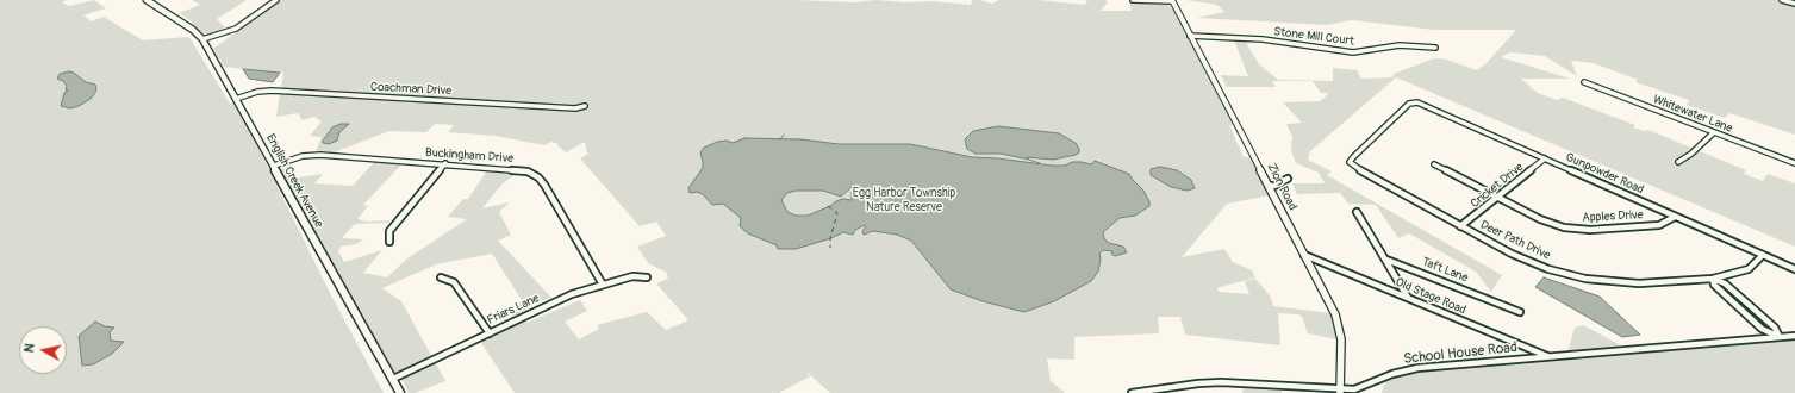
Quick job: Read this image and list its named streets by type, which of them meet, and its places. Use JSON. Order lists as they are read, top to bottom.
{
  "streets": {
    "main road": ["English Creek Avenue"],
    "street": [
      "Stone Mill Court",
      "Coachman Drive",
      "Whitewater Lane",
      "Buckingham Drive",
      "Gunpowder Road",
      "Cricket Drive",
      "Zion Road",
      "Apples Drive",
      "Deer Path Drive",
      "Taft Lane",
      "Old Stage Road",
      "Friars Lane",
      "School House Road"
    ]
  },
  "crossings": [
    ["Stone Mill Court", "Zion Road"],
    ["Coachman Drive", "English Creek Avenue"],
    ["Buckingham Drive", "English Creek Avenue"],
    ["Buckingham Drive", "Friars Lane"],
    ["Gunpowder Road", "Cricket Drive"],
    ["Gunpowder Road", "Apples Drive"],
    ["Gunpowder Road", "Deer Path Drive"],
    ["English Creek Avenue", "Friars Lane"],
    ["Cricket Drive", "Apples Drive"],
    ["Cricket Drive", "Deer Path Drive"],
    ["Zion Road", "Old Stage Road"],
    ["Zion Road", "School House Road"],
    ["Old Stage Road", "School House Road"]
  ],
  "parks": ["Egg Harbor Township Nature Reserve"],
  "north": "left"
}
